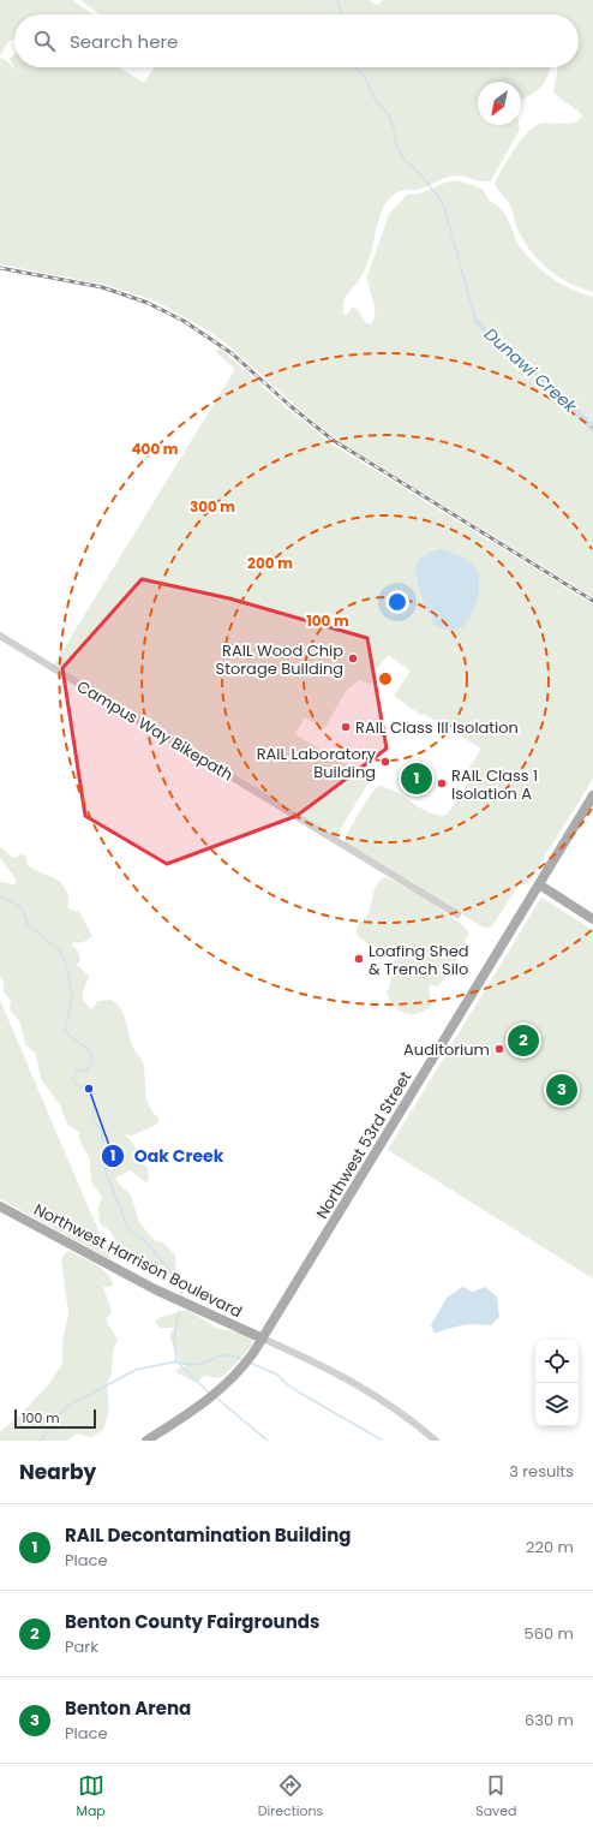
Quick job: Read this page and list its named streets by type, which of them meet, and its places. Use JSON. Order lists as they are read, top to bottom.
{
  "streets": {
    "main road": ["Northwest 53rd Street", "Northwest Harrison Boulevard"],
    "street": ["Campus Way Bikepath"]
  },
  "crossings": [
    ["Northwest 53rd Street", "Northwest Harrison Boulevard"]
  ],
  "water": ["Dunawi Creek"],
  "places": [
    "RAIL Wood Chip Storage Building",
    "RAIL Class III Isolation",
    "RAIL Laboratory Building",
    "RAIL Class 1 Isolation A",
    "Loafing Shed & Trench Silo",
    "Auditorium",
    "Oak Creek"
  ],
  "scale_bar": "100 m",
  "north": "bottom left",
  "page": {
    "search": "Search here",
    "pins": ["1", "2", "3"],
    "scale": "100 m",
    "heading": ["Nearby", "3 results"],
    "list": [
      {
        "mark": "1",
        "name": "RAIL Decontamination Building",
        "note": "Place",
        "value": "220 m"
      },
      {
        "mark": "2",
        "name": "Benton County Fairgrounds",
        "note": "Park",
        "value": "560 m"
      },
      {
        "mark": "3",
        "name": "Benton Arena",
        "note": "Place",
        "value": "630 m"
      }
    ],
    "nav": ["Map", "Directions", "Saved"]
  },
  "rings": [
    "400 m",
    "300 m",
    "200 m",
    "100 m"
  ]
}
